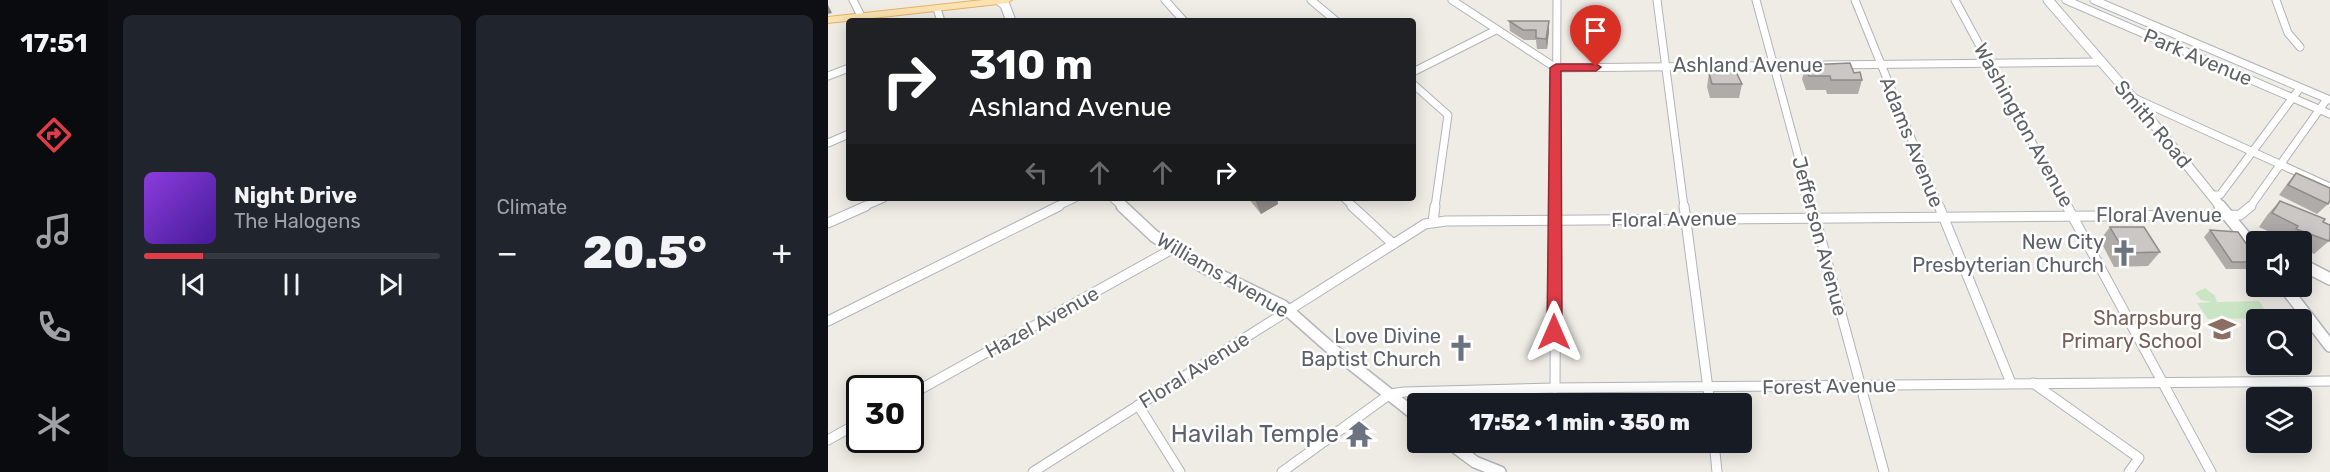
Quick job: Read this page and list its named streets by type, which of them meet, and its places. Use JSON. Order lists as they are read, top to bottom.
{
  "streets": {
    "street": [
      "Park Avenue",
      "Ashland Avenue",
      "Smith Road",
      "Washington Avenue",
      "Adams Avenue",
      "Floral Avenue",
      "Jefferson Avenue",
      "Williams Avenue",
      "Hazel Avenue",
      "Forest Avenue"
    ]
  },
  "crossings": [
    ["Park Avenue", "Floral Avenue"],
    ["Ashland Avenue", "Smith Road"],
    ["Ashland Avenue", "Washington Avenue"],
    ["Ashland Avenue", "Adams Avenue"],
    ["Ashland Avenue", "Jefferson Avenue"],
    ["Smith Road", "Floral Avenue"],
    ["Washington Avenue", "Floral Avenue"],
    ["Washington Avenue", "Forest Avenue"],
    ["Adams Avenue", "Floral Avenue"],
    ["Adams Avenue", "Forest Avenue"],
    ["Floral Avenue", "Jefferson Avenue"],
    ["Floral Avenue", "Williams Avenue"],
    ["Jefferson Avenue", "Forest Avenue"],
    ["Williams Avenue", "Hazel Avenue"],
    ["Williams Avenue", "Forest Avenue"]
  ],
  "places": {
    "church": ["New City Presbyterian Church", "Love Divine Baptist Church"],
    "school or university": ["Sharpsburg Primary School"],
    "temple": ["Havilah Temple"]
  },
  "page": {
    "tabs": "17:51",
    "tile": "Climate",
    "turn": ["310 m", "Ashland Avenue"],
    "song": ["Night Drive", "The Halogens"],
    "heat": ["−", "20.5°", "+"],
    "limit": "30",
    "trip": "17:52 · 1 min · 350 m"
  }
}
